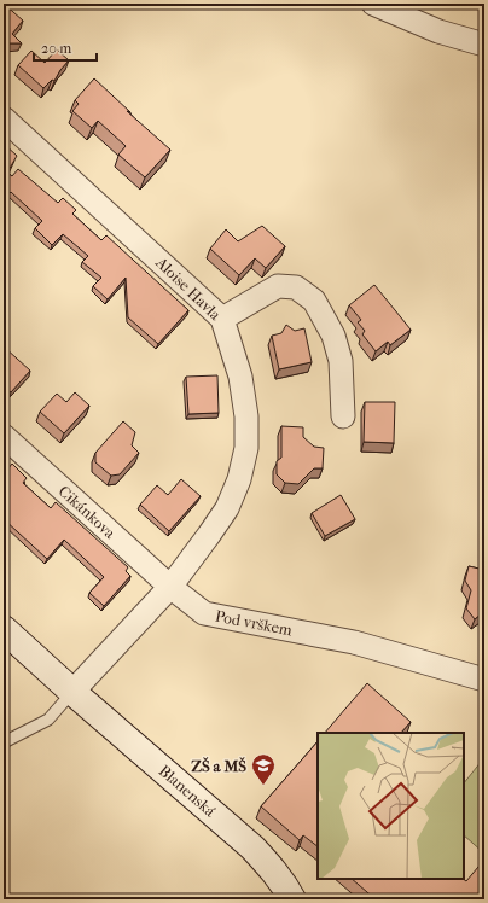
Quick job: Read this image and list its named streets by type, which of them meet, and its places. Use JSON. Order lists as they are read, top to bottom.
{
  "streets": {
    "street": [
      "Aloise Havla",
      "Cikánkova",
      "Pod vrškem",
      "Blanenská"
    ]
  },
  "crossings": [
    ["Aloise Havla", "Cikánkova"],
    ["Aloise Havla", "Pod vrškem"],
    ["Cikánkova", "Pod vrškem"]
  ],
  "places": {
    "school or university": ["ZŠ a MŠ"]
  },
  "scale_bar": "20 m"
}
